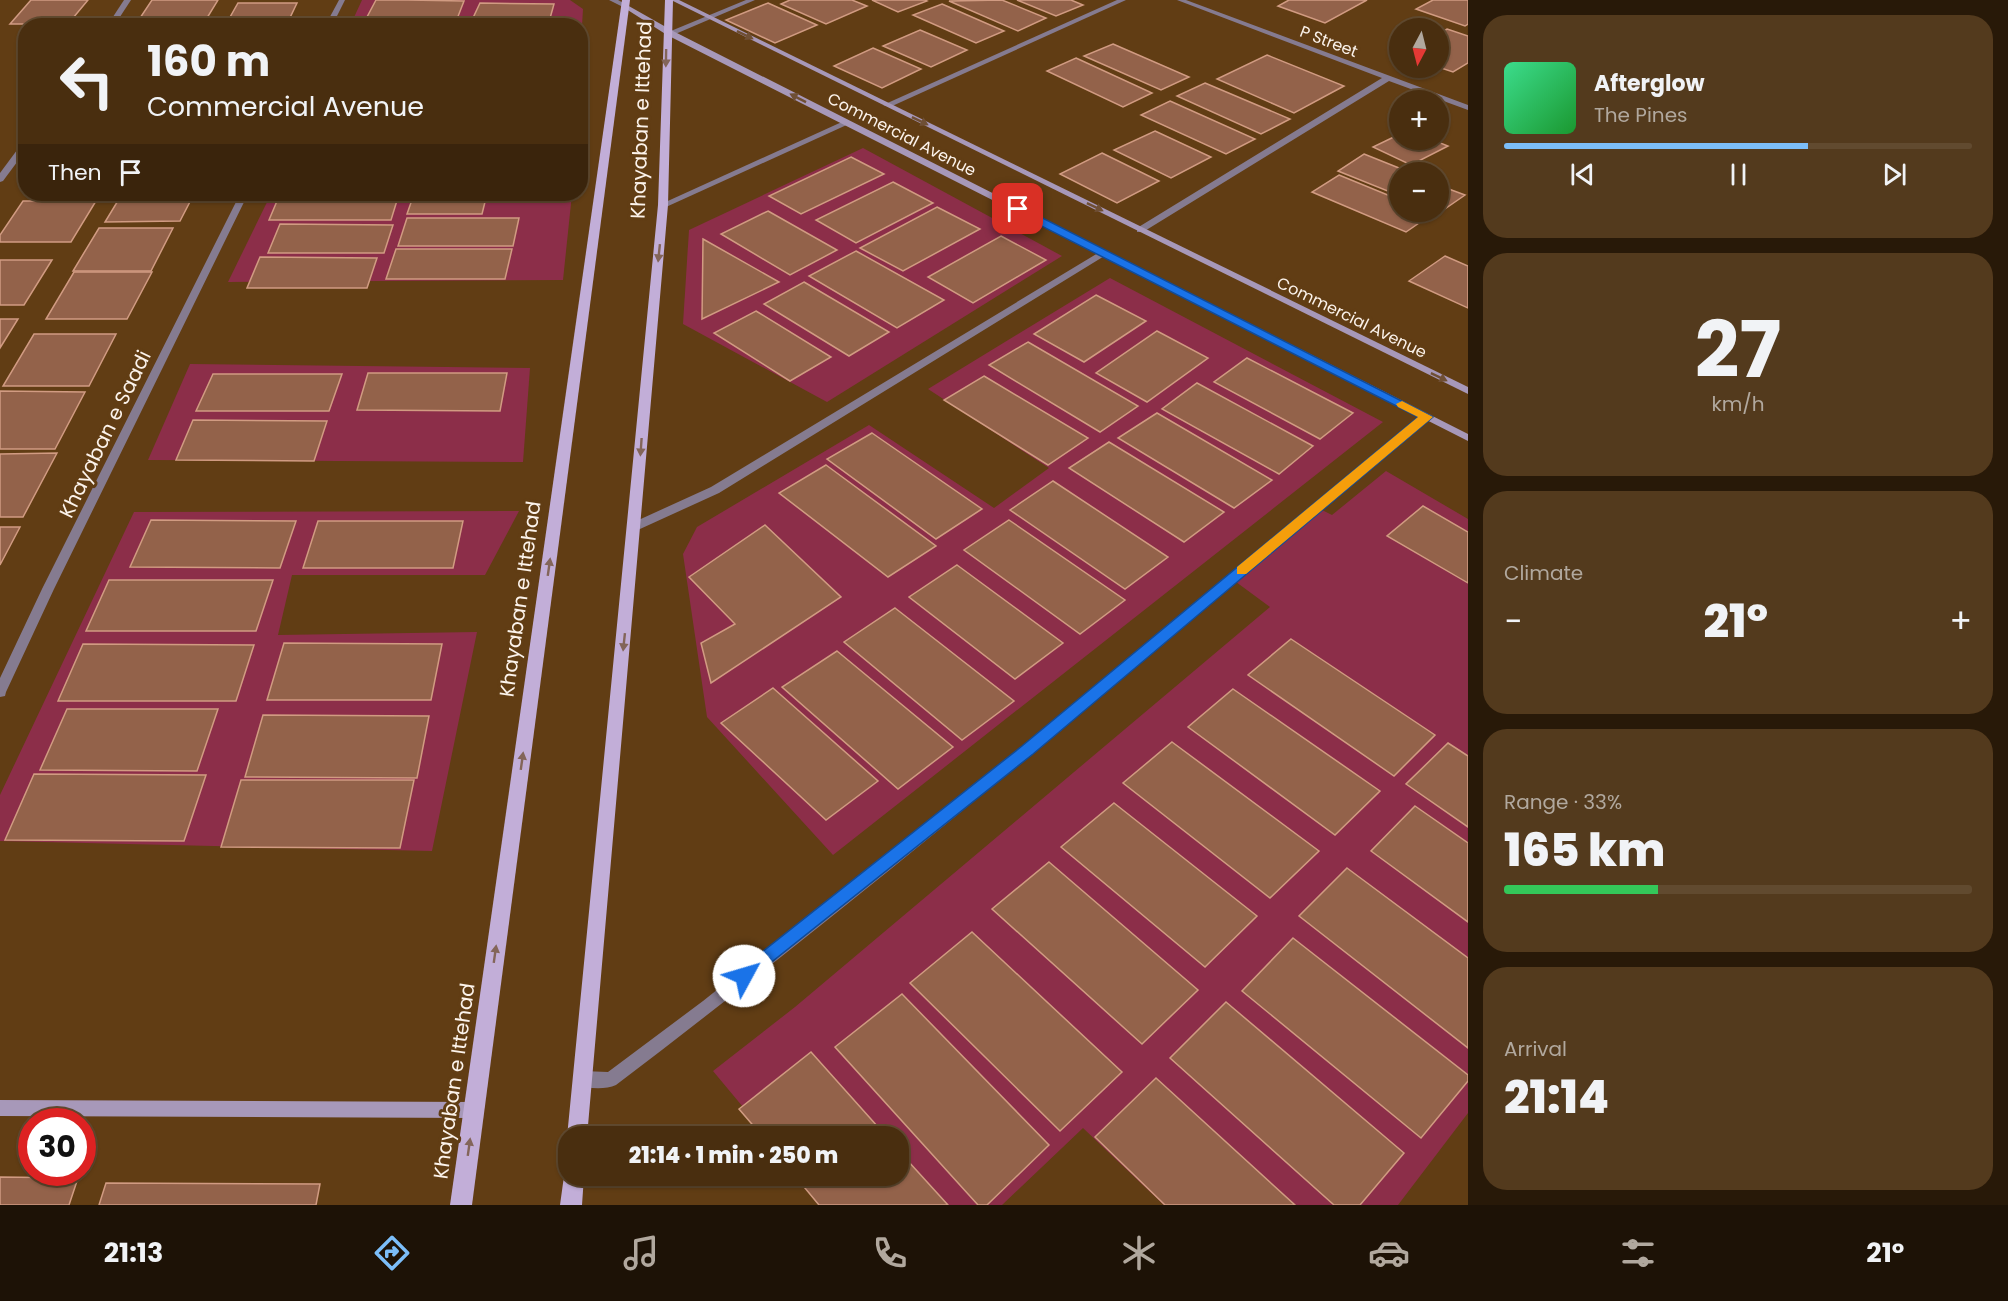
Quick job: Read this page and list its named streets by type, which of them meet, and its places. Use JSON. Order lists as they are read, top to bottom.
{
  "streets": {
    "main road": ["Khayaban e Ittehad", "Commercial Avenue"],
    "street": ["P Street", "Khayaban e Saadi"]
  },
  "crossings": [
    ["Khayaban e Ittehad", "Commercial Avenue"]
  ],
  "north": "bottom",
  "page": {
    "map_buttons": ["+", "−"],
    "turn": ["160 m", "Commercial Avenue"],
    "song": ["Afterglow", "The Pines"],
    "then": "Then",
    "tile": [
      ["27", "km/h"],
      "Climate",
      ["Range · 33%", "165 km"],
      ["Arrival", "21:14"]
    ],
    "heat": ["−", "21°", "+"],
    "limit": "30",
    "trip": "21:14 · 1 min · 250 m",
    "tabs": ["21:13", "21°"]
  }
}
